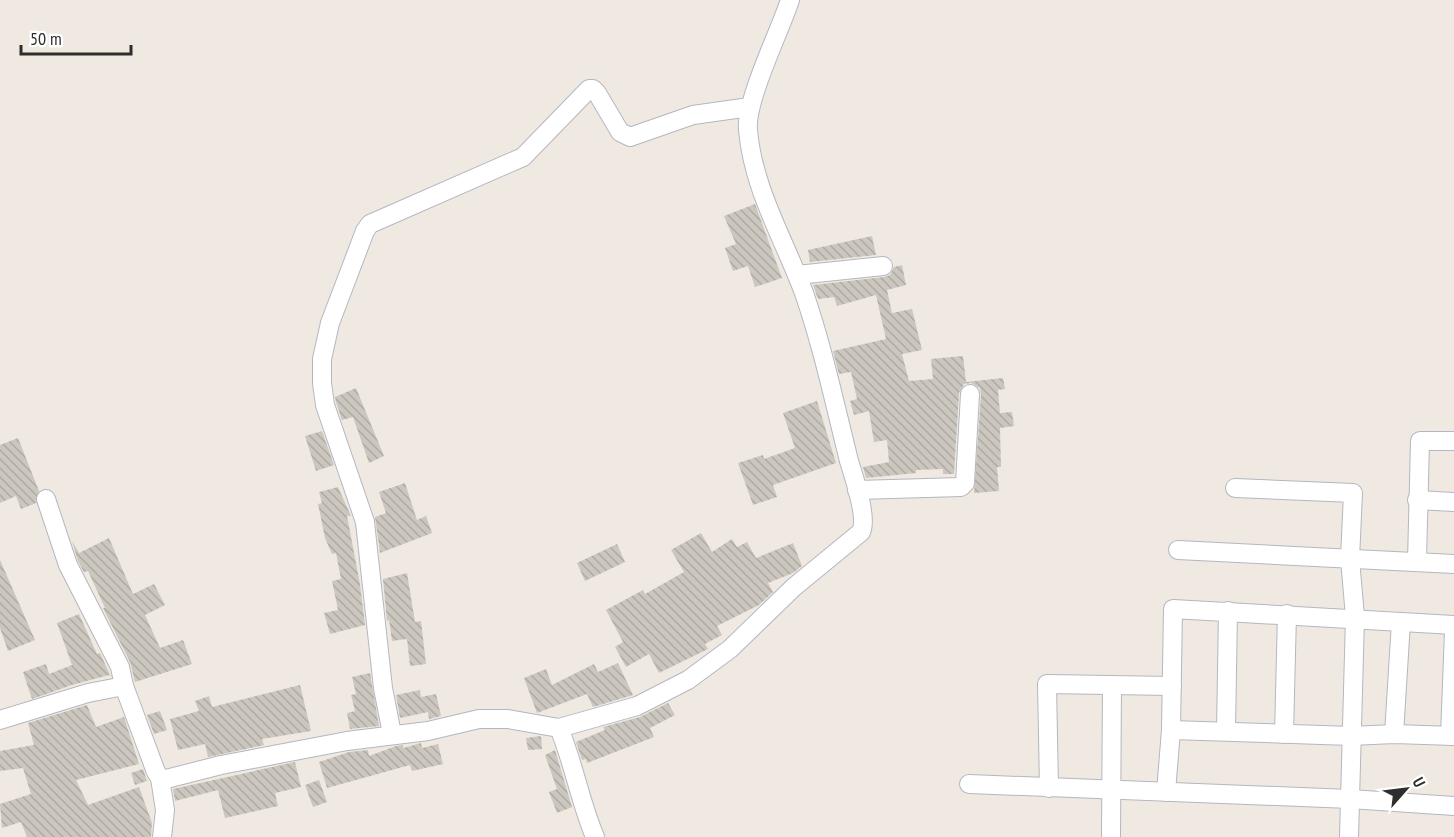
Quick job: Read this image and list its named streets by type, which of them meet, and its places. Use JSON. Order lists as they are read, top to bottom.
{
  "scale_bar": "50 m",
  "north": "top right"
}
